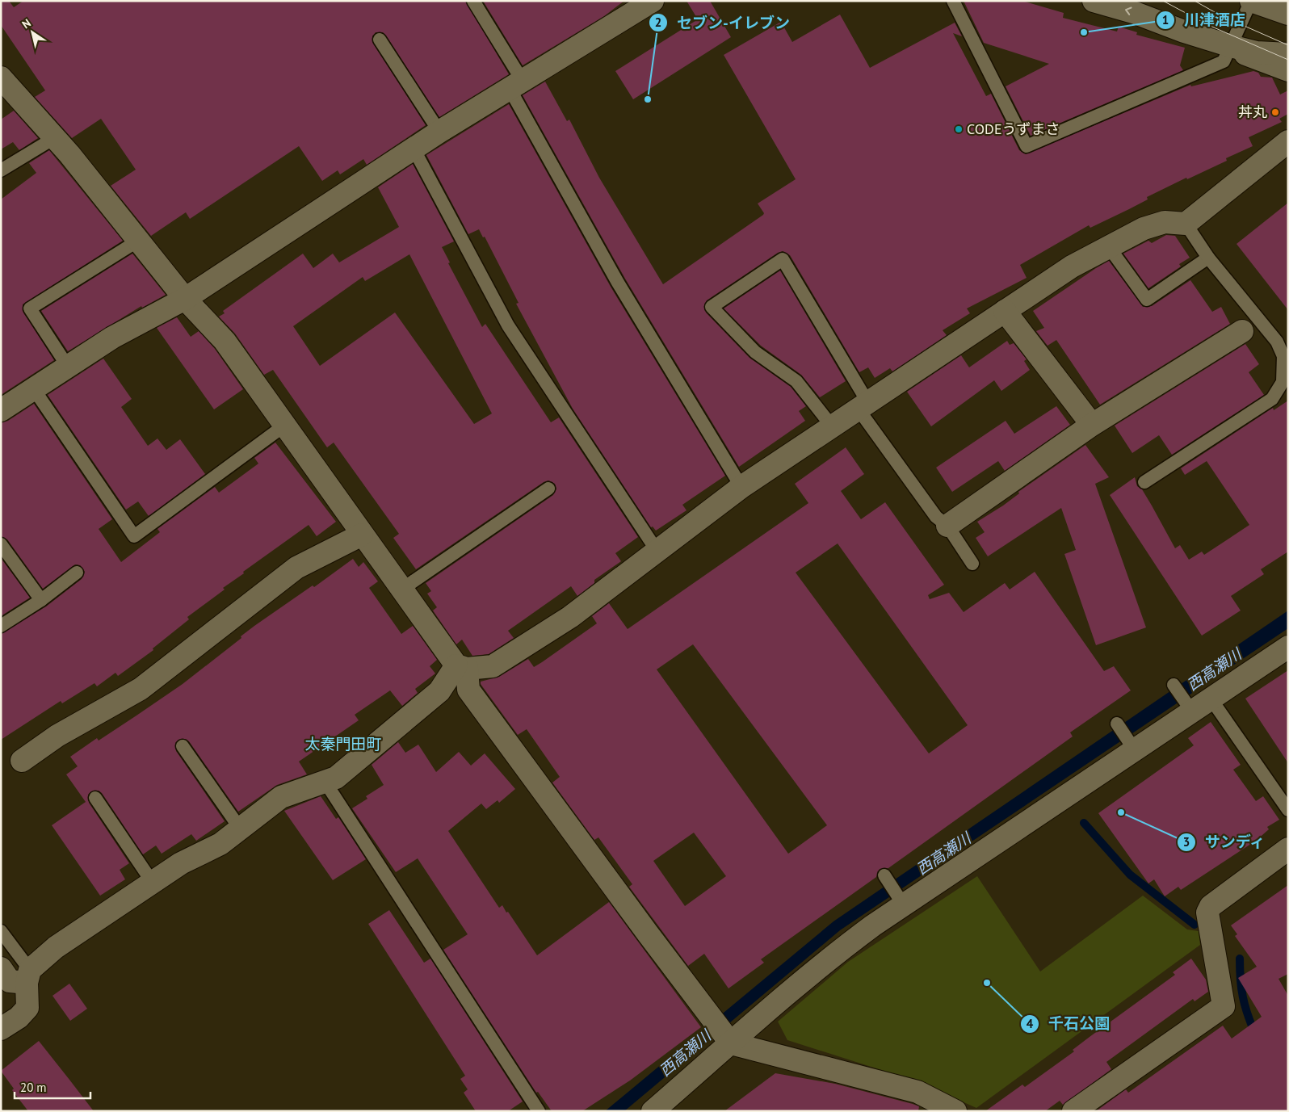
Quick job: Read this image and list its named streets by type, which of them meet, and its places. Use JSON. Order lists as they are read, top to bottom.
{
  "districts": ["太秦門田町"],
  "water": ["西高瀬川"],
  "places": [
    "川津酒店",
    "セブン-イレブン",
    "丼丸",
    "CODEうずまさ",
    "サンディ",
    "千石公園"
  ],
  "scale_bar": "20 m",
  "north": "top left"
}
